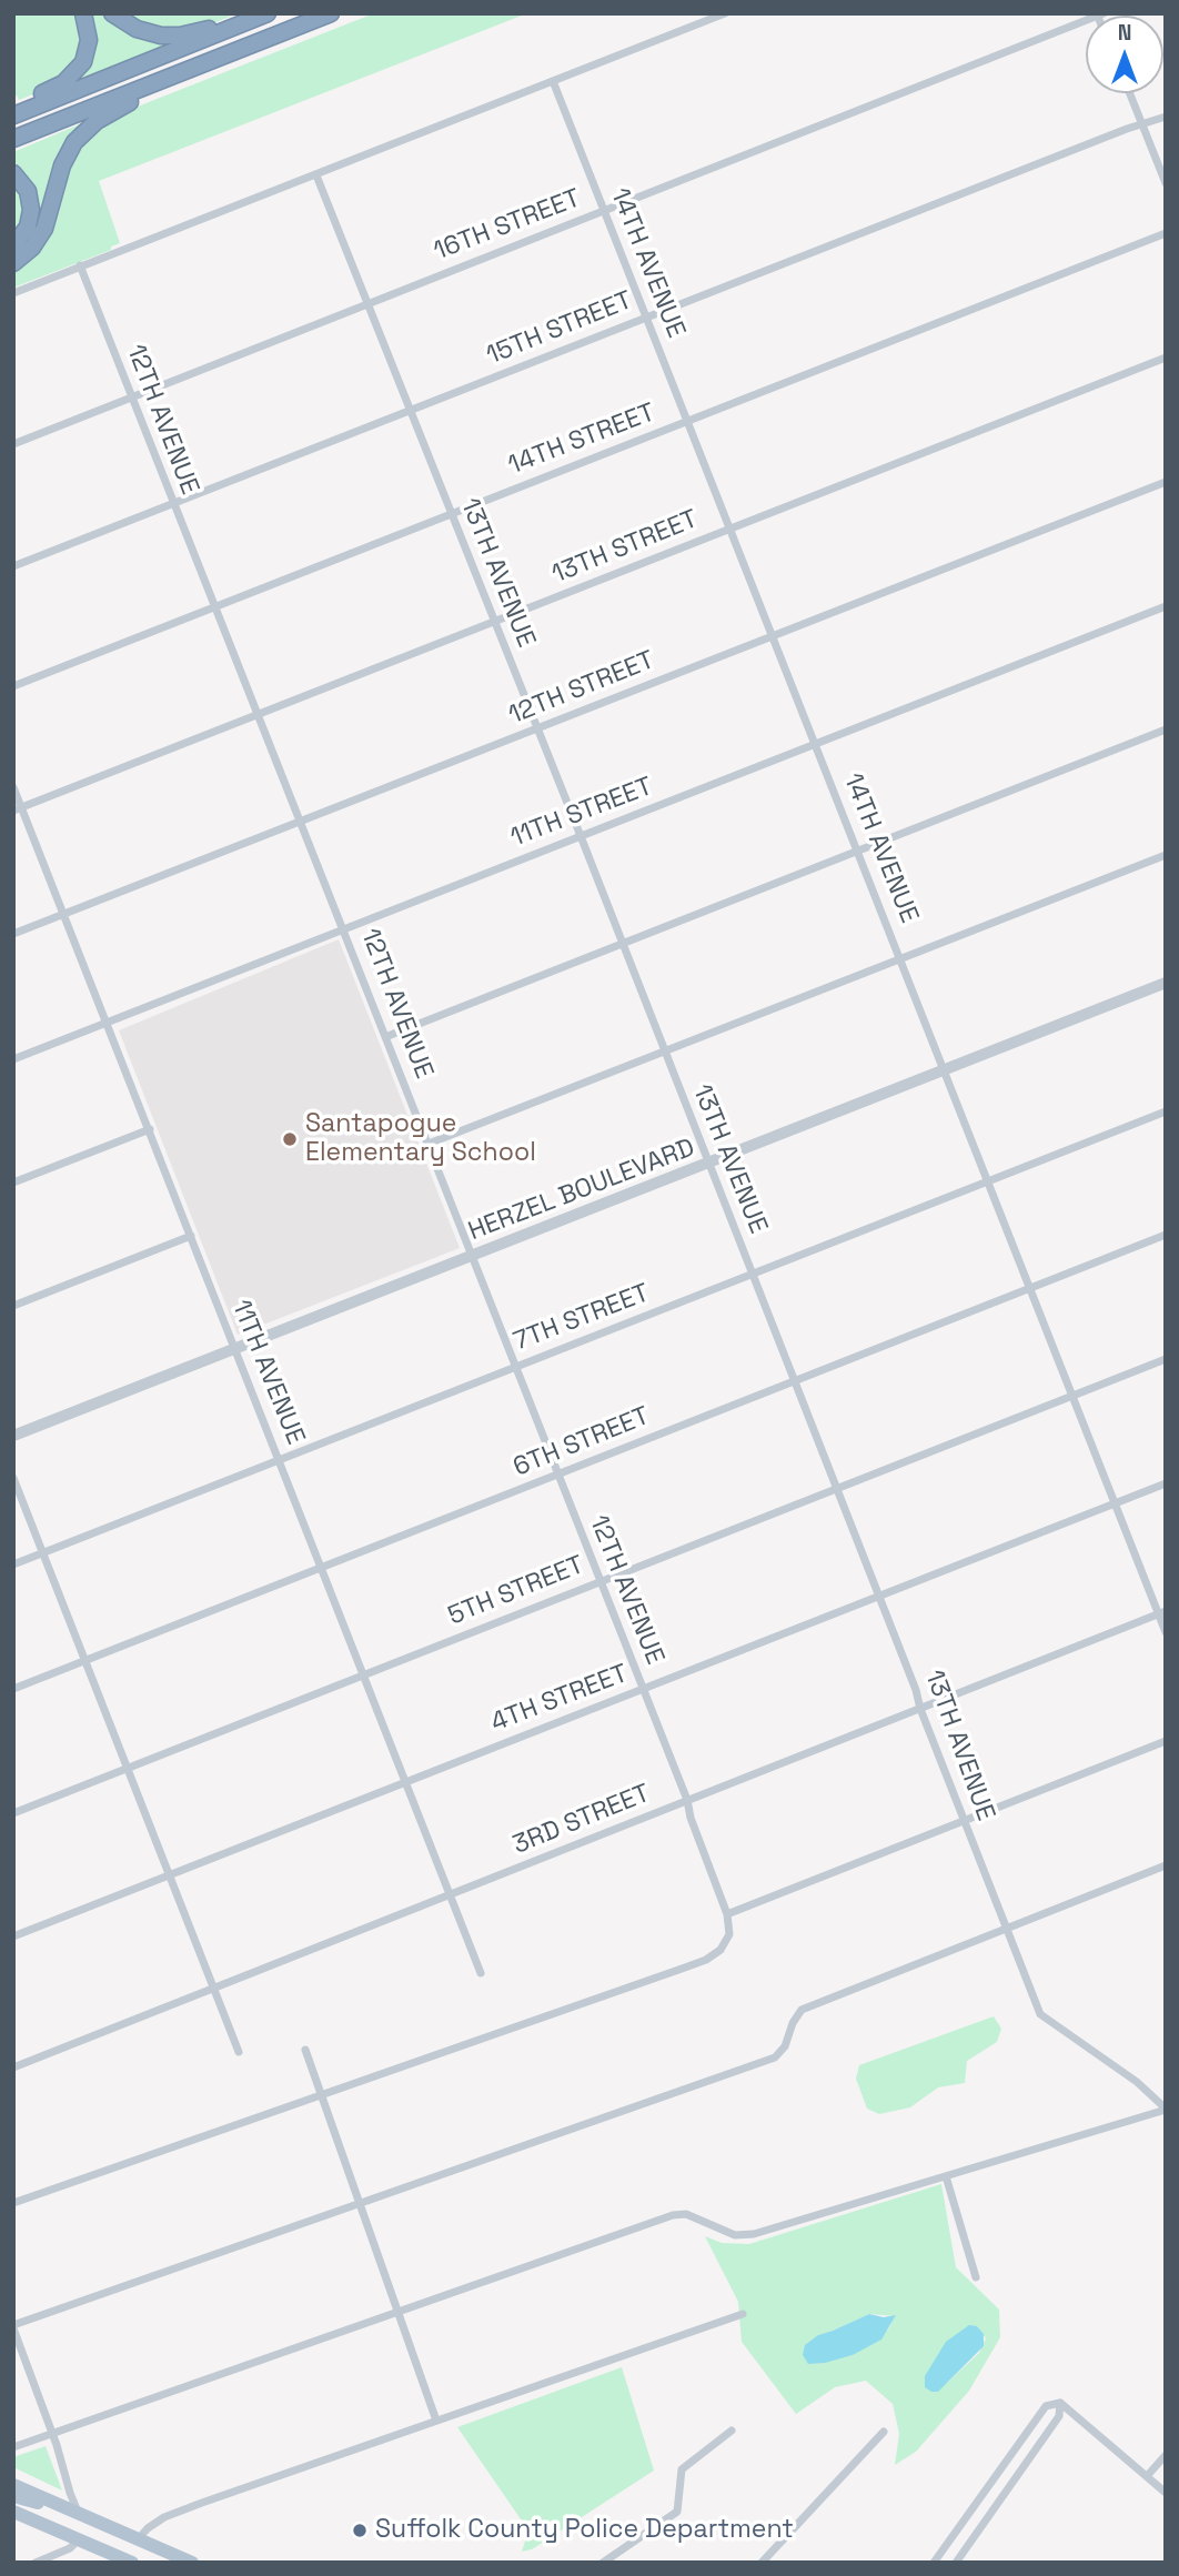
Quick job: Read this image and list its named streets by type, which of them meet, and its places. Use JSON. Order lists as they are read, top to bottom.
{
  "streets": {
    "street": [
      "16TH STREET",
      "14TH AVENUE",
      "15TH STREET",
      "12TH AVENUE",
      "14TH STREET",
      "13TH STREET",
      "13TH AVENUE",
      "12TH STREET",
      "11TH STREET",
      "HERZEL BOULEVARD",
      "7TH STREET",
      "11TH AVENUE",
      "6TH STREET",
      "5TH STREET",
      "4TH STREET",
      "3RD STREET"
    ]
  },
  "crossings": [
    ["16TH STREET", "14TH AVENUE"],
    ["16TH STREET", "12TH AVENUE"],
    ["16TH STREET", "13TH AVENUE"],
    ["14TH AVENUE", "15TH STREET"],
    ["14TH AVENUE", "14TH STREET"],
    ["14TH AVENUE", "13TH STREET"],
    ["14TH AVENUE", "12TH STREET"],
    ["14TH AVENUE", "11TH STREET"],
    ["14TH AVENUE", "HERZEL BOULEVARD"],
    ["14TH AVENUE", "7TH STREET"],
    ["14TH AVENUE", "6TH STREET"],
    ["14TH AVENUE", "5TH STREET"],
    ["14TH AVENUE", "4TH STREET"],
    ["14TH AVENUE", "3RD STREET"],
    ["15TH STREET", "12TH AVENUE"],
    ["15TH STREET", "13TH AVENUE"],
    ["12TH AVENUE", "14TH STREET"],
    ["12TH AVENUE", "13TH STREET"],
    ["12TH AVENUE", "12TH STREET"],
    ["12TH AVENUE", "11TH STREET"],
    ["12TH AVENUE", "HERZEL BOULEVARD"],
    ["12TH AVENUE", "7TH STREET"],
    ["12TH AVENUE", "6TH STREET"],
    ["12TH AVENUE", "5TH STREET"],
    ["12TH AVENUE", "4TH STREET"],
    ["12TH AVENUE", "3RD STREET"],
    ["14TH STREET", "13TH AVENUE"],
    ["13TH STREET", "13TH AVENUE"],
    ["13TH STREET", "11TH AVENUE"],
    ["13TH AVENUE", "12TH STREET"],
    ["13TH AVENUE", "11TH STREET"],
    ["13TH AVENUE", "HERZEL BOULEVARD"],
    ["13TH AVENUE", "7TH STREET"],
    ["13TH AVENUE", "6TH STREET"],
    ["13TH AVENUE", "5TH STREET"],
    ["13TH AVENUE", "4TH STREET"],
    ["13TH AVENUE", "3RD STREET"],
    ["12TH STREET", "11TH AVENUE"],
    ["11TH STREET", "11TH AVENUE"],
    ["HERZEL BOULEVARD", "11TH AVENUE"],
    ["7TH STREET", "11TH AVENUE"],
    ["11TH AVENUE", "6TH STREET"],
    ["11TH AVENUE", "5TH STREET"],
    ["11TH AVENUE", "4TH STREET"],
    ["11TH AVENUE", "3RD STREET"]
  ],
  "places": ["Santapogue Elementary School", "Suffolk County Police Department"],
  "north": "top"
}
